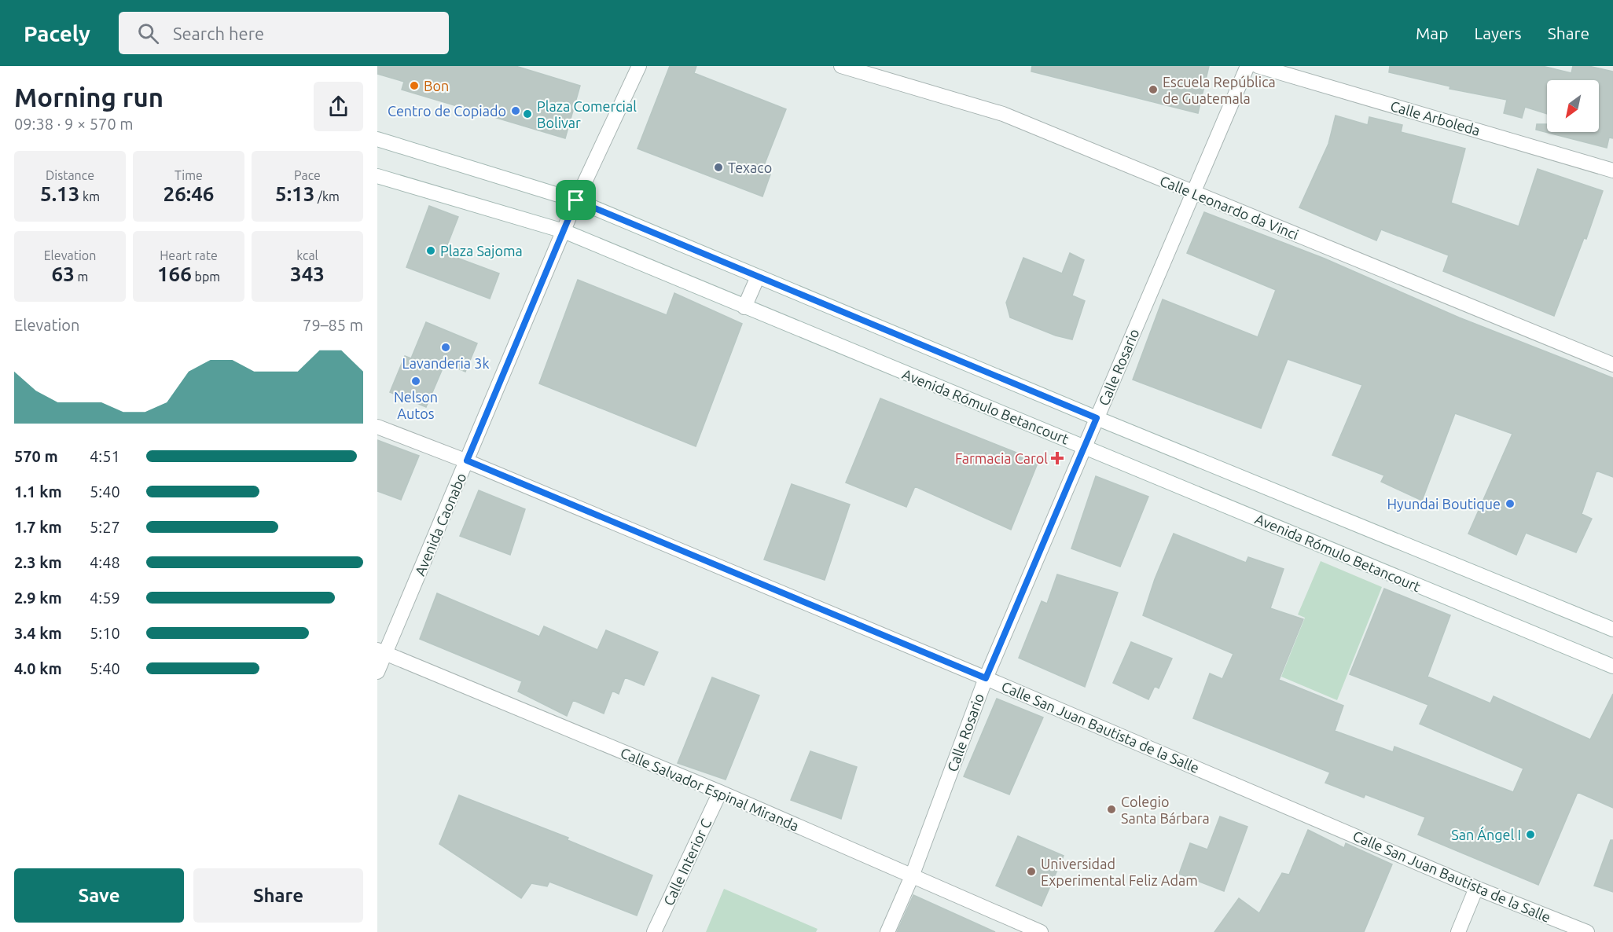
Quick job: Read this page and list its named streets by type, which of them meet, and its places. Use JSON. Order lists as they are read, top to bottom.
{
  "streets": {
    "street": [
      "Calle Arboleda",
      "Calle Leonardo da Vinci",
      "Calle Rosario",
      "Avenida Rómulo Betancourt",
      "Avenida Caonabo",
      "Calle San Juan Bautista de la Salle",
      "Calle Salvador Espinal Miranda",
      "Calle Interior C"
    ]
  },
  "crossings": [
    ["Calle Leonardo da Vinci", "Calle Rosario"],
    ["Calle Rosario", "Avenida Rómulo Betancourt"],
    ["Calle Rosario", "Calle San Juan Bautista de la Salle"],
    ["Calle Rosario", "Calle Salvador Espinal Miranda"],
    ["Avenida Rómulo Betancourt", "Avenida Caonabo"],
    ["Avenida Caonabo", "Calle San Juan Bautista de la Salle"],
    ["Avenida Caonabo", "Calle Salvador Espinal Miranda"],
    ["Calle Salvador Espinal Miranda", "Calle Interior C"]
  ],
  "places": {
    "other": [
      "Bon",
      "Escuela República de Guatemala",
      "Centro de Copiado",
      "Plaza Comercial Bolivar",
      "Texaco",
      "Plaza Sajoma",
      "Lavanderia 3k",
      "Nelson Autos",
      "Hyundai Boutique",
      "Colegio Santa Bárbara",
      "San Ángel I",
      "Universidad Experimental Feliz Adam"
    ],
    "health": ["Farmacia Carol"]
  },
  "north": "bottom left",
  "page": {
    "header": "Pacely",
    "search": "Search here",
    "nav": ["Map", "Layers", "Share"],
    "heading": ["Morning run", "09:38 · 9 × 570 m"],
    "stats": [
      ["Distance", "5.13 km"],
      ["Time", "26:46"],
      ["Pace", "5:13 /km"],
      ["Elevation", "63 m"],
      ["Heart rate", "166 bpm"],
      ["kcal", "343"]
    ],
    "chart": ["Elevation", "79–85 m"],
    "list": [
      {
        "name": "570 m",
        "note": "4:51"
      },
      {
        "name": "1.1 km",
        "note": "5:40"
      },
      {
        "name": "1.7 km",
        "note": "5:27"
      },
      {
        "name": "2.3 km",
        "note": "4:48"
      },
      {
        "name": "2.9 km",
        "note": "4:59"
      },
      {
        "name": "3.4 km",
        "note": "5:10"
      },
      {
        "name": "4.0 km",
        "note": "5:40"
      }
    ],
    "buttons": ["Save", "Share"]
  }
}
